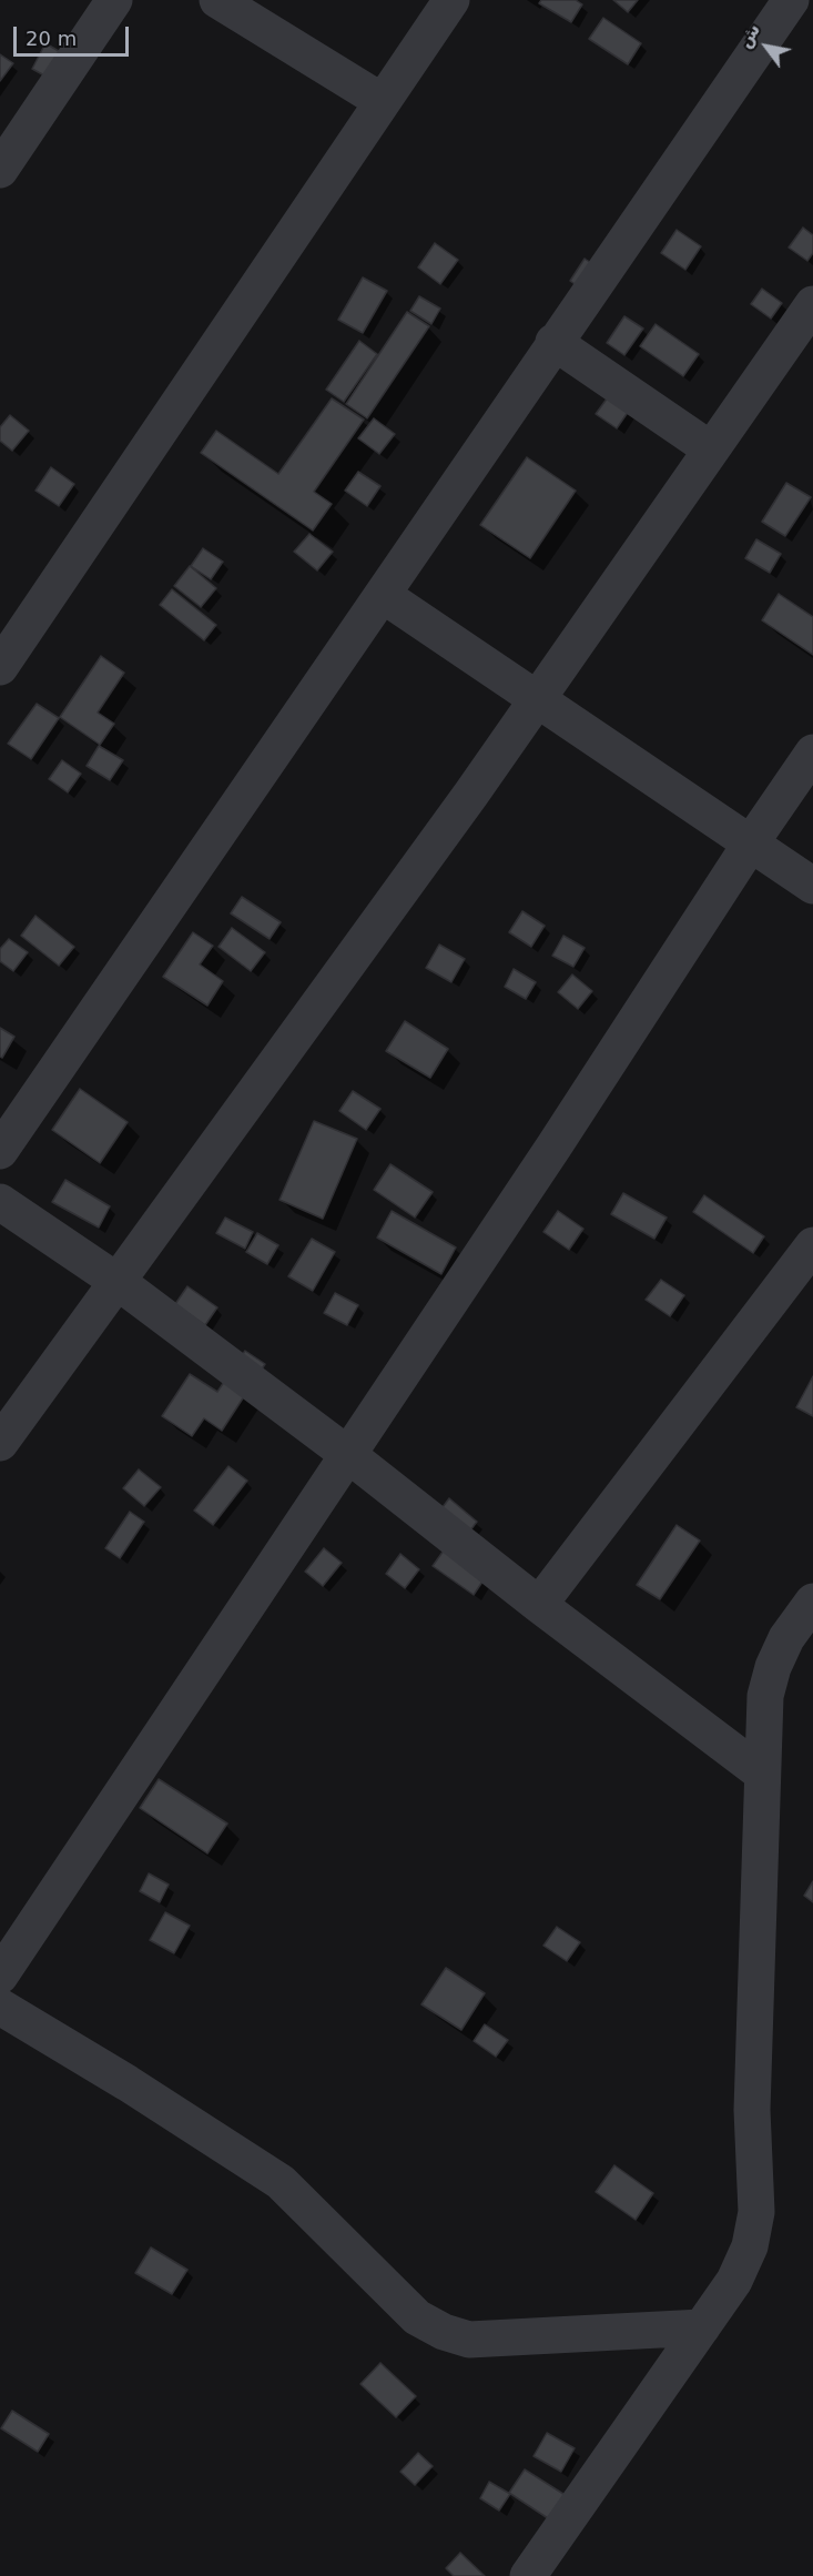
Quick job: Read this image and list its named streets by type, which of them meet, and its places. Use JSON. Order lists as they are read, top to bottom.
{
  "scale_bar": "20 m",
  "north": "top left"
}
